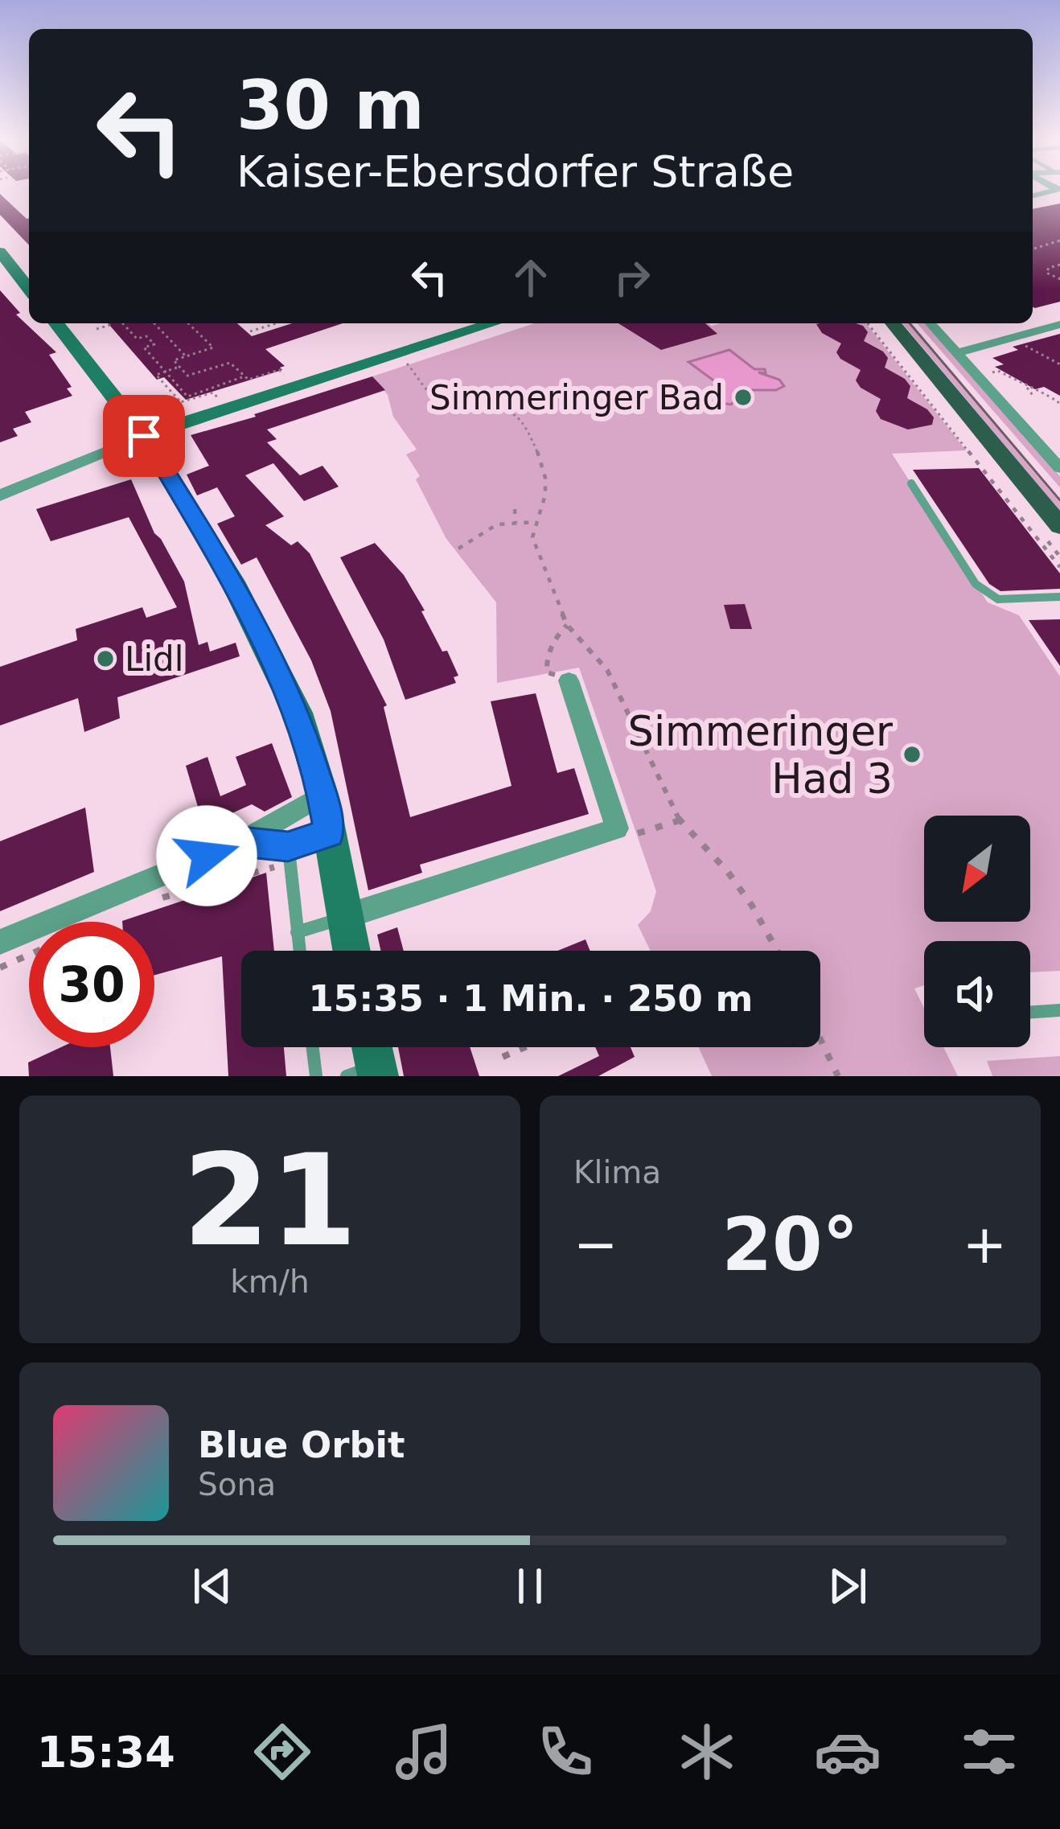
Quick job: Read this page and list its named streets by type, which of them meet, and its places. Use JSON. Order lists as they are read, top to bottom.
{
  "places": ["Simmeringer Bad", "Lidl", "Simmeringer Had 3"],
  "north": "bottom left",
  "page": {
    "turn": ["30 m", "Kaiser-Ebersdorfer Straße"],
    "limit": "30",
    "trip": "15:35 · 1 Min. · 250 m",
    "tile": [
      ["21", "km/h"],
      "Klima"
    ],
    "heat": ["−", "20°", "+"],
    "song": ["Blue Orbit", "Sona"],
    "tabs": "15:34"
  }
}
